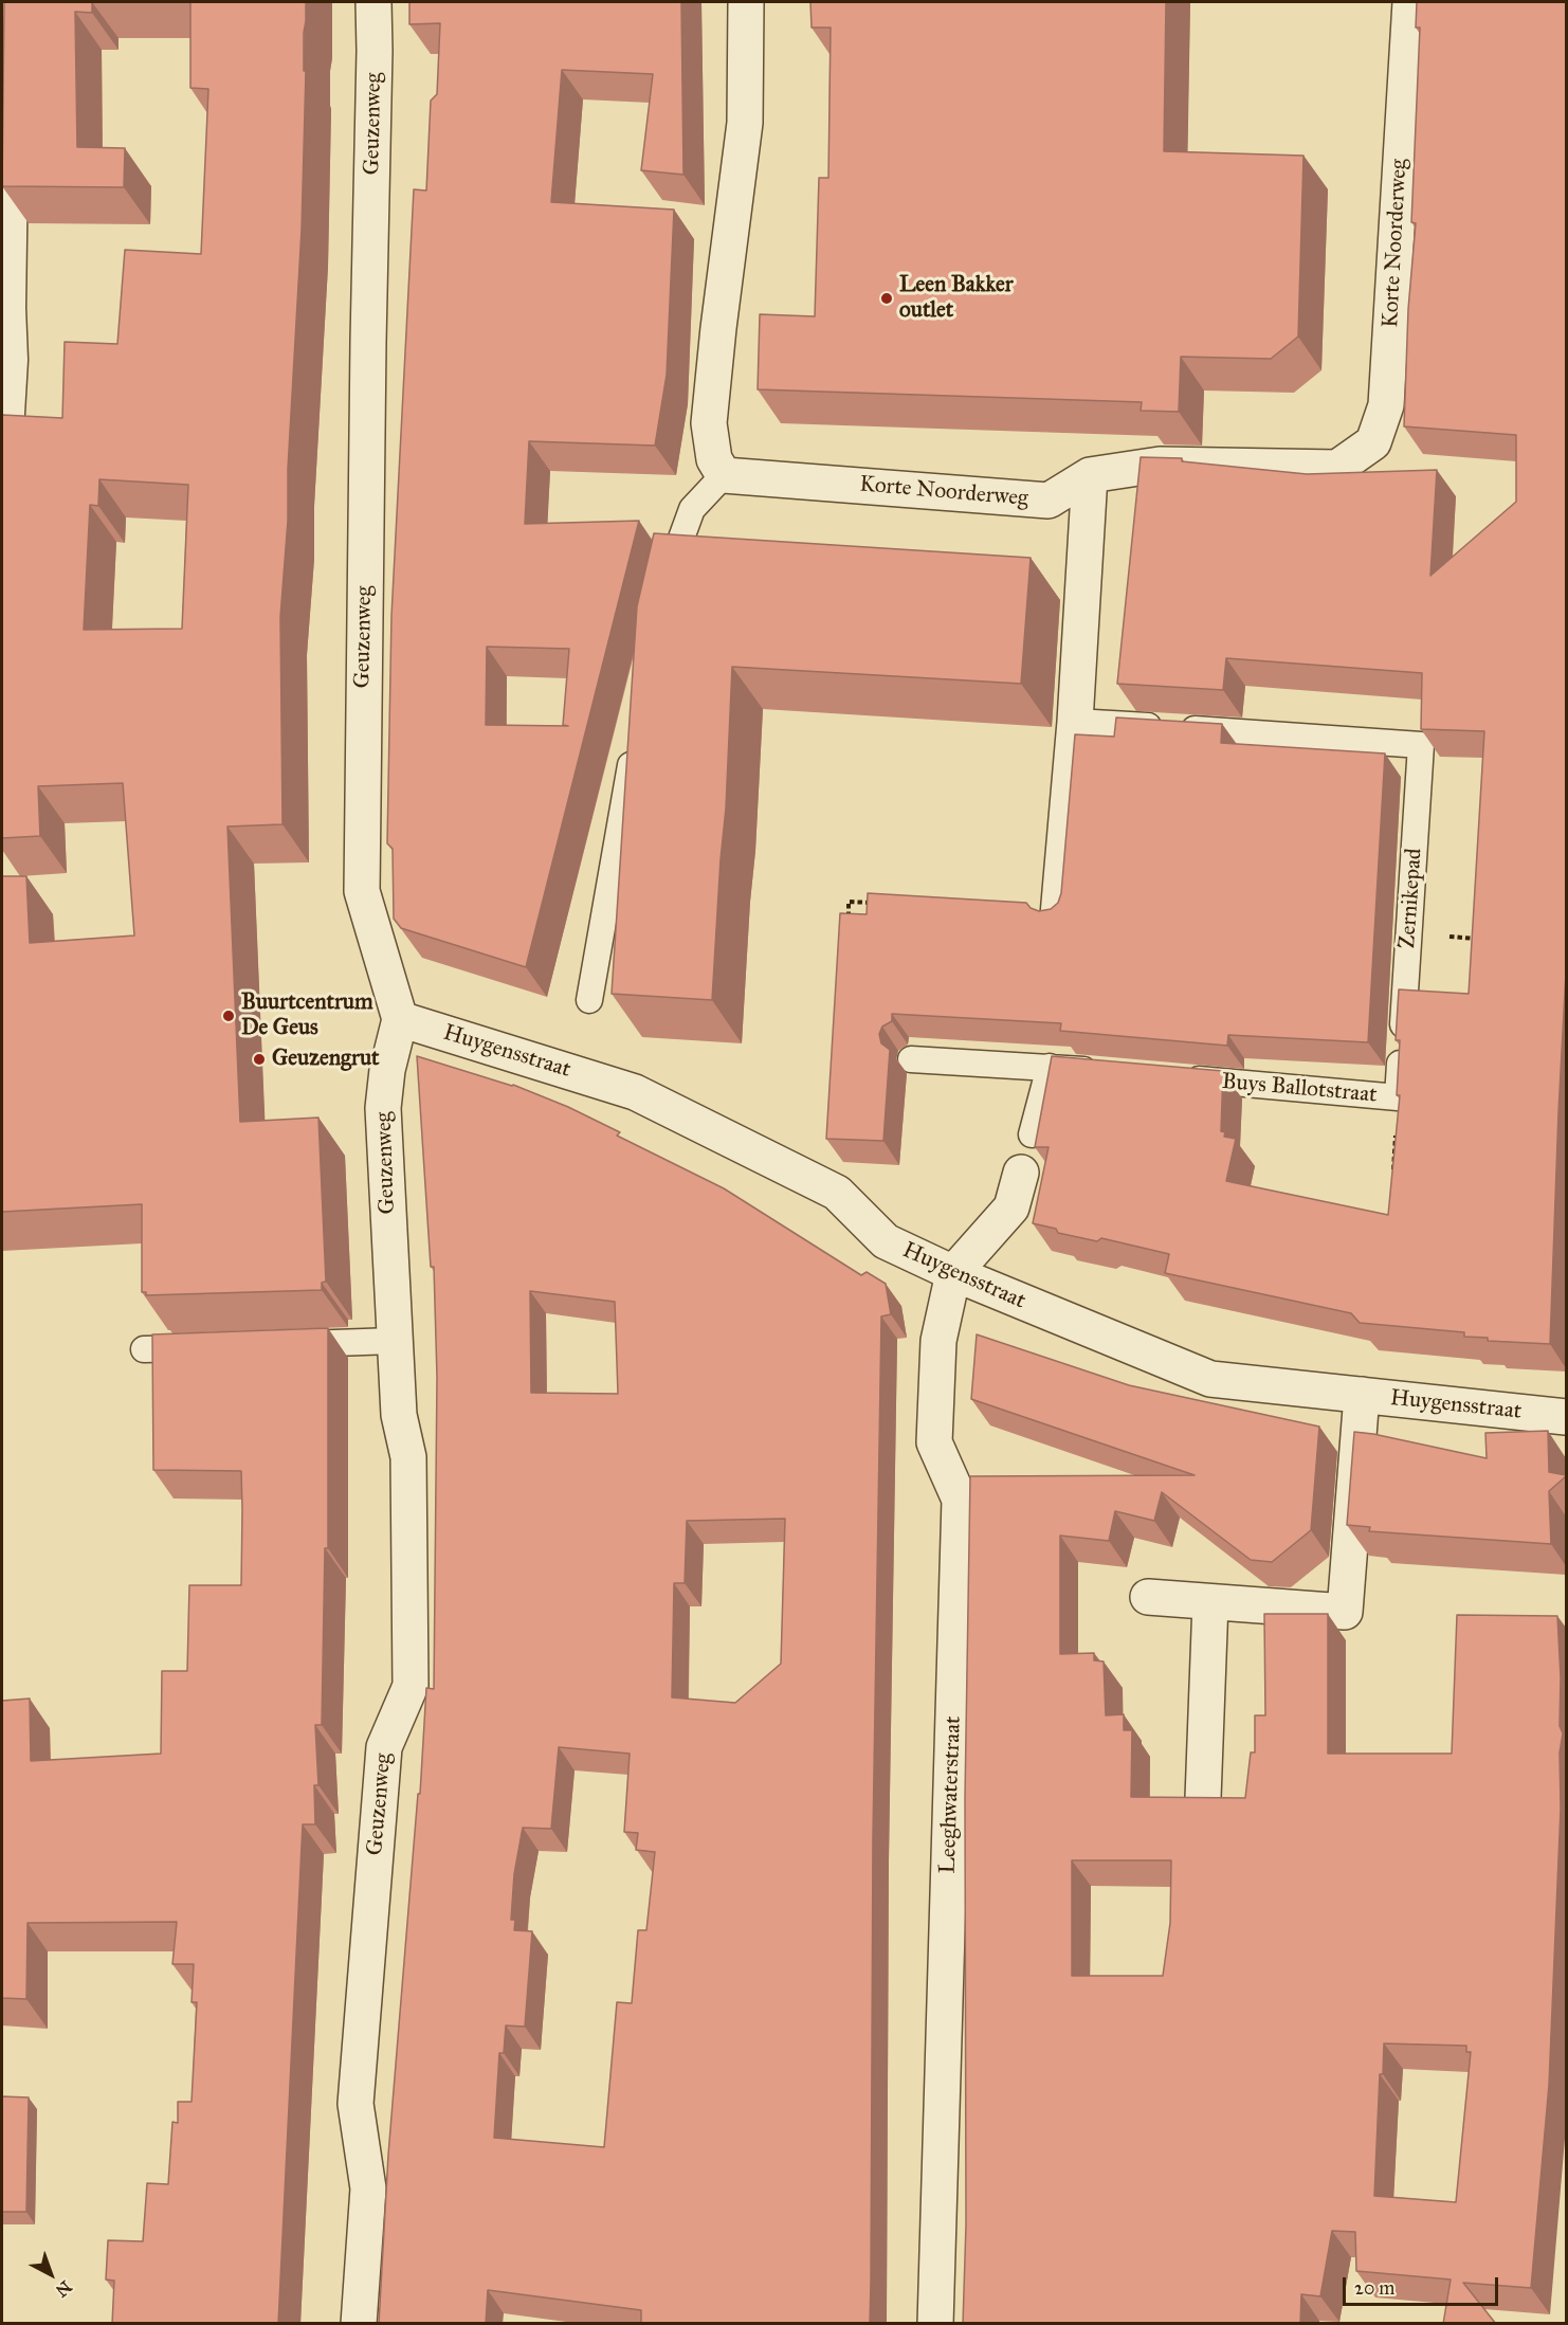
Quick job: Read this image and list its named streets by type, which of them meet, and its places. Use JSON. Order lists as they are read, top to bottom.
{
  "streets": {
    "street": [
      "Geuzenweg",
      "Korte Noorderweg",
      "Huygensstraat",
      "Leeghwaterstraat"
    ],
    "lane": ["Zernikepad", "Buys Ballotstraat"]
  },
  "crossings": [
    ["Geuzenweg", "Huygensstraat"],
    ["Zernikepad", "Buys Ballotstraat"],
    ["Huygensstraat", "Leeghwaterstraat"]
  ],
  "places": ["Leen Bakker outlet", "Buurtcentrum De Geus", "Geuzengrut"],
  "scale_bar": "20 m",
  "north": "bottom right"
}
